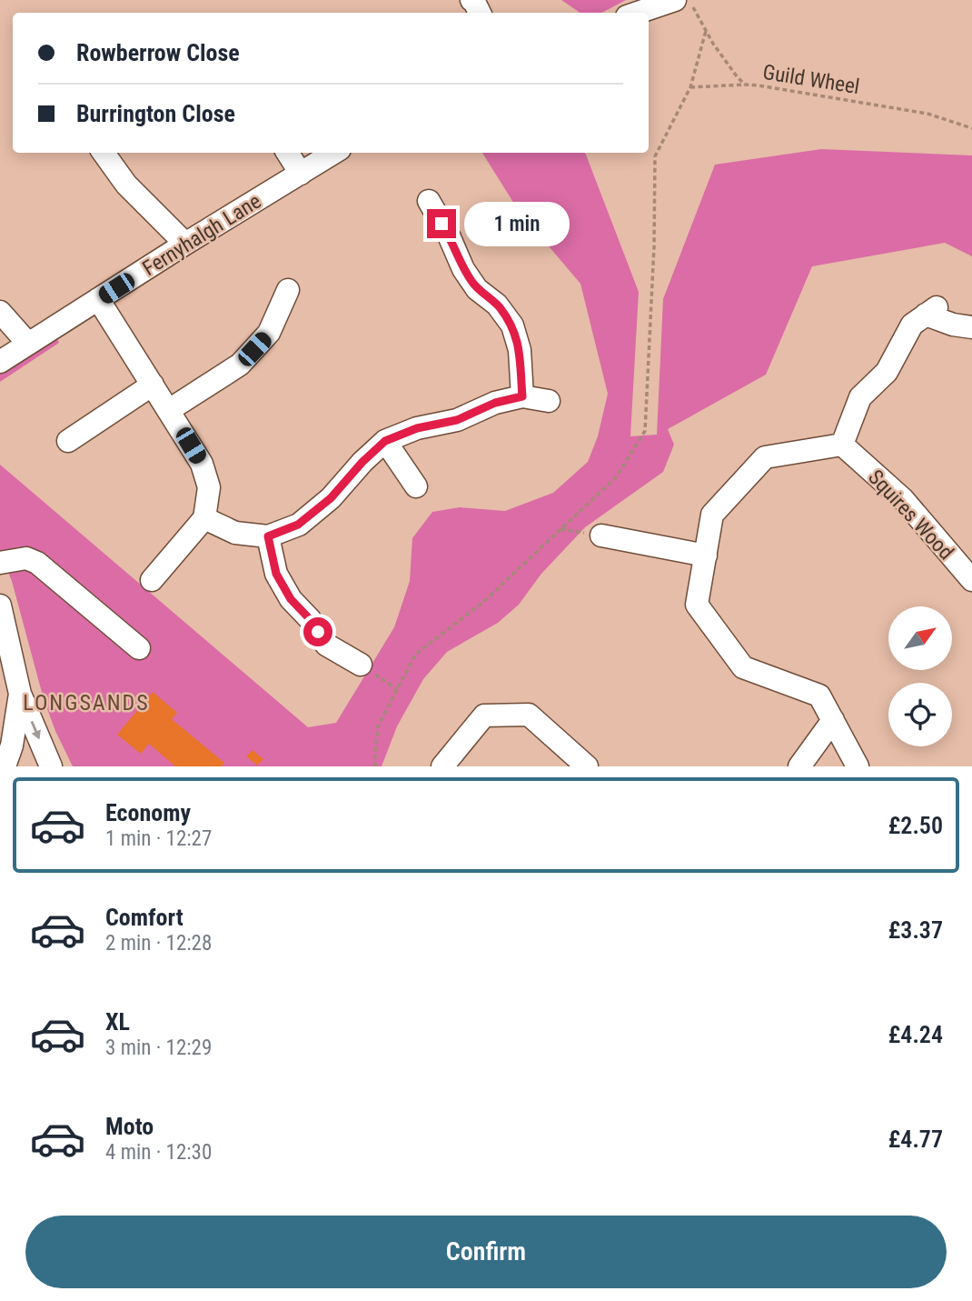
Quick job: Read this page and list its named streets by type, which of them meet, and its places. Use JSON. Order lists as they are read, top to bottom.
{
  "streets": {
    "street": ["Fernyhalgh Lane", "Squires Wood"],
    "path": ["Guild Wheel"]
  },
  "districts": ["LONGSANDS"],
  "north": "top right",
  "page": {
    "banner": ["Rowberrow Close", "Burrington Close"],
    "bubble": "1 min",
    "list": [
      {
        "name": "Economy",
        "note": "1 min · 12:27",
        "value": "£2.50"
      },
      {
        "name": "Comfort",
        "note": "2 min · 12:28",
        "value": "£3.37"
      },
      {
        "name": "XL",
        "note": "3 min · 12:29",
        "value": "£4.24"
      },
      {
        "name": "Moto",
        "note": "4 min · 12:30",
        "value": "£4.77"
      }
    ],
    "buttons": "Confirm"
  }
}
